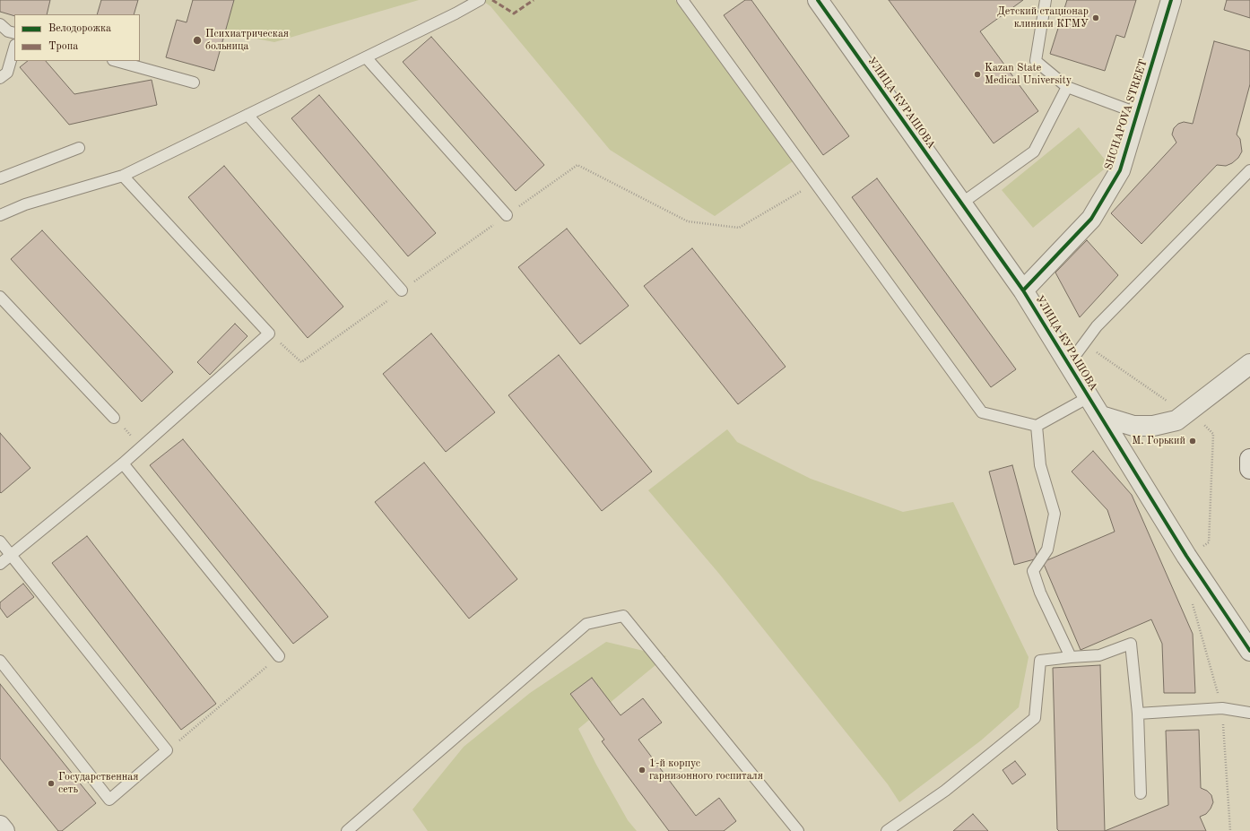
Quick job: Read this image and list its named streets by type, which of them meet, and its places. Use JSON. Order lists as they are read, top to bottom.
{
  "streets": {
    "street": ["УЛИЦА КУРАШОВА", "SHCHAPOVA STREET"]
  },
  "crossings": [
    ["УЛИЦА КУРАШОВА", "SHCHAPOVA STREET"]
  ],
  "places": [
    "Детский стационар клиники КГМУ",
    "Психиатрическая больница",
    "Kazan State Medical University",
    "М. Горький",
    "1-й корпус гарнизонного госпиталя",
    "Государственная сеть"
  ],
  "legend": ["Велодорожка", "Тропа"]
}
